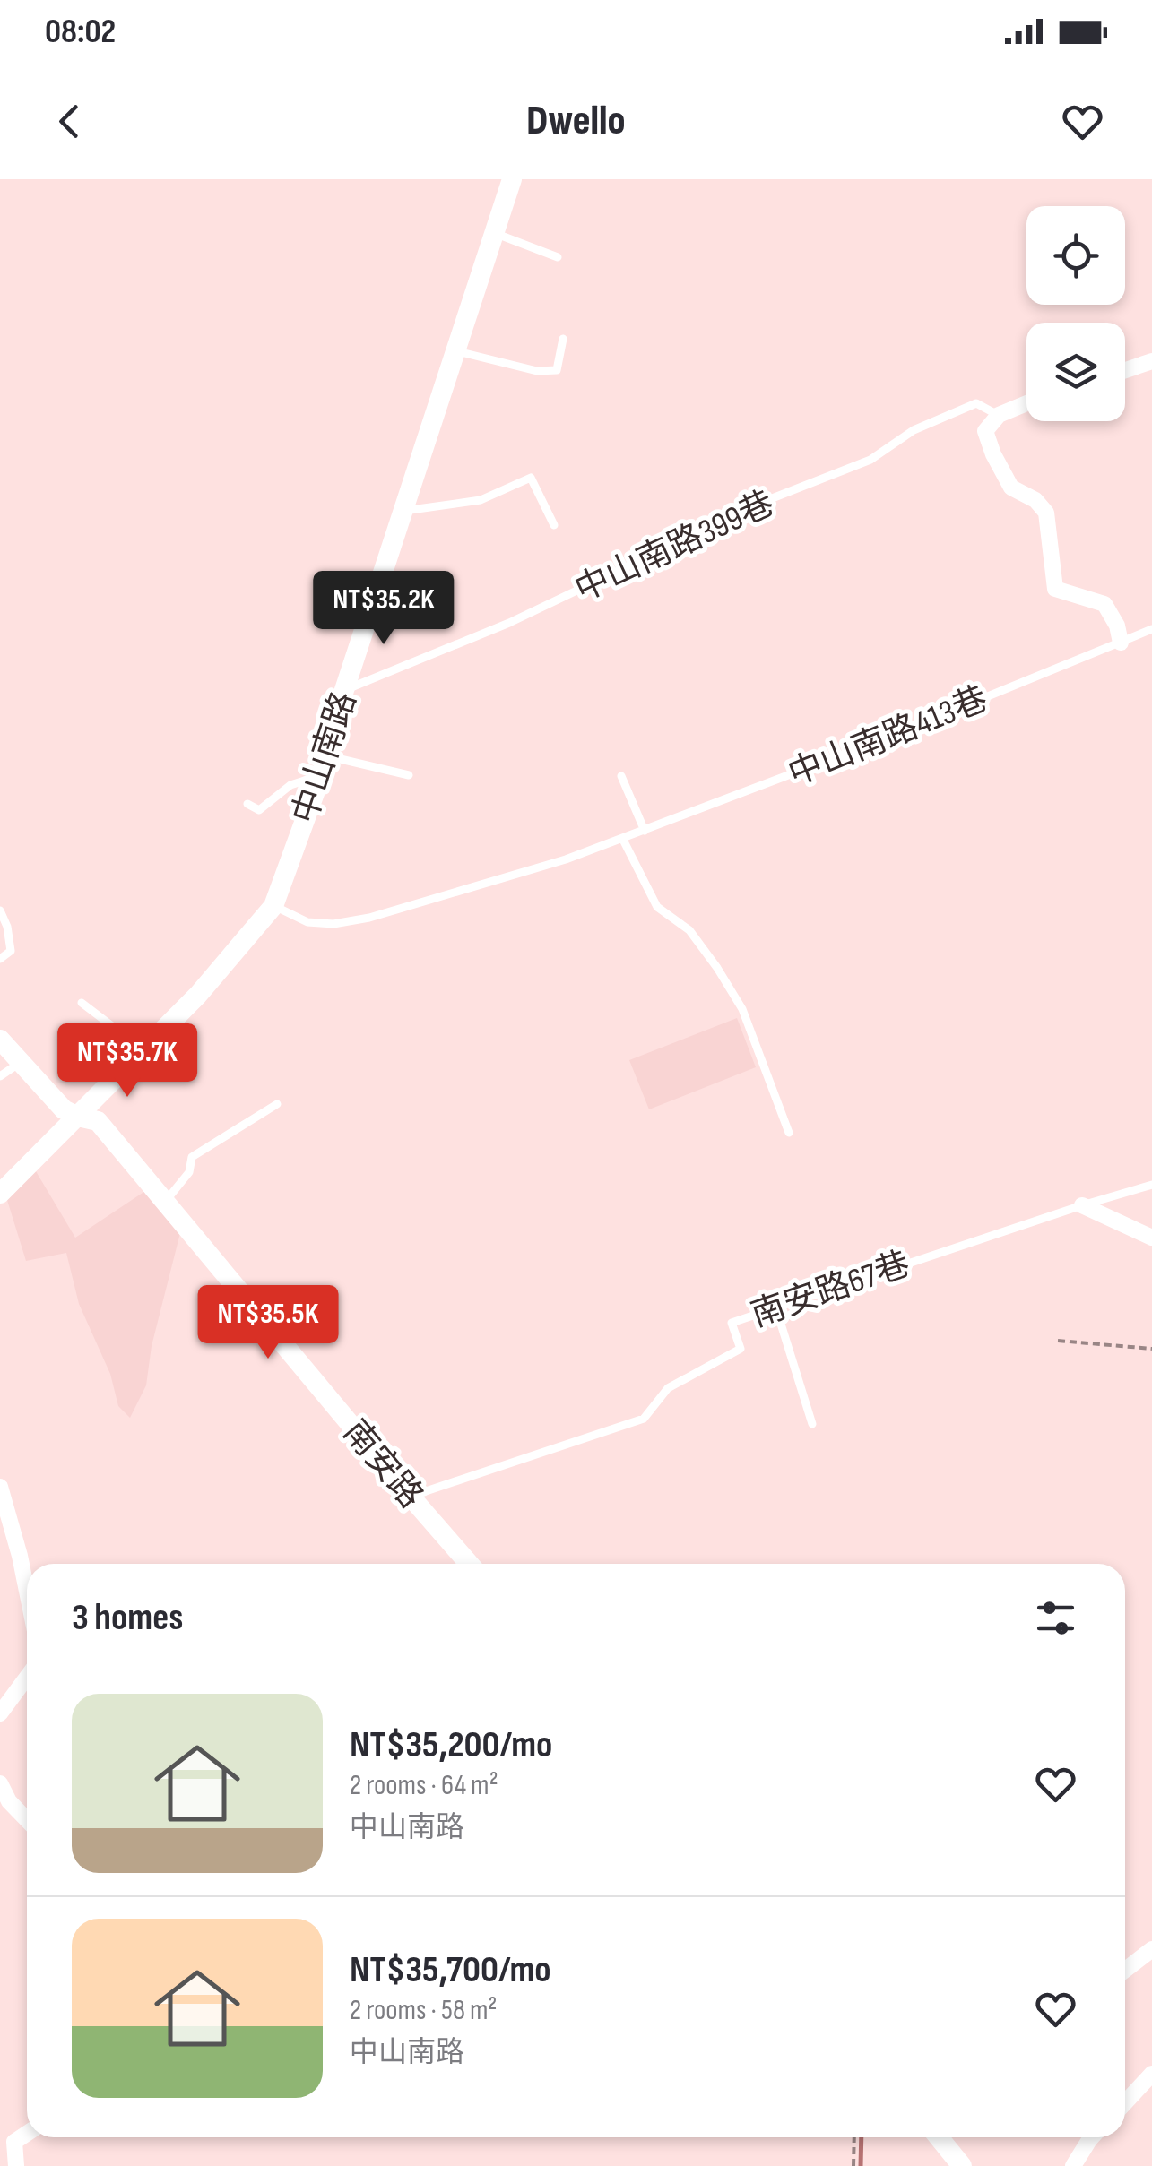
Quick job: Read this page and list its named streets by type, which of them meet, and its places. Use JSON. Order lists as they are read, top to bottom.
{
  "streets": {
    "street": ["中山南路", "南安路"],
    "lane": ["中山南路399巷", "中山南路413巷", "南安路67巷"]
  },
  "crossings": [
    ["中山南路399巷", "中山南路"],
    ["中山南路413巷", "中山南路"],
    ["中山南路", "南安路"],
    ["南安路67巷", "南安路"]
  ],
  "page": {
    "status": "08:02",
    "header": "Dwello",
    "price": ["NT$35.2K", "NT$35.7K", "NT$35.5K"],
    "heading": "3 homes",
    "list": [
      {
        "name": "NT$35,200/mo",
        "note": "2 rooms · 64 m² · 中山南路"
      },
      {
        "name": "NT$35,700/mo",
        "note": "2 rooms · 58 m² · 中山南路"
      }
    ]
  }
}
